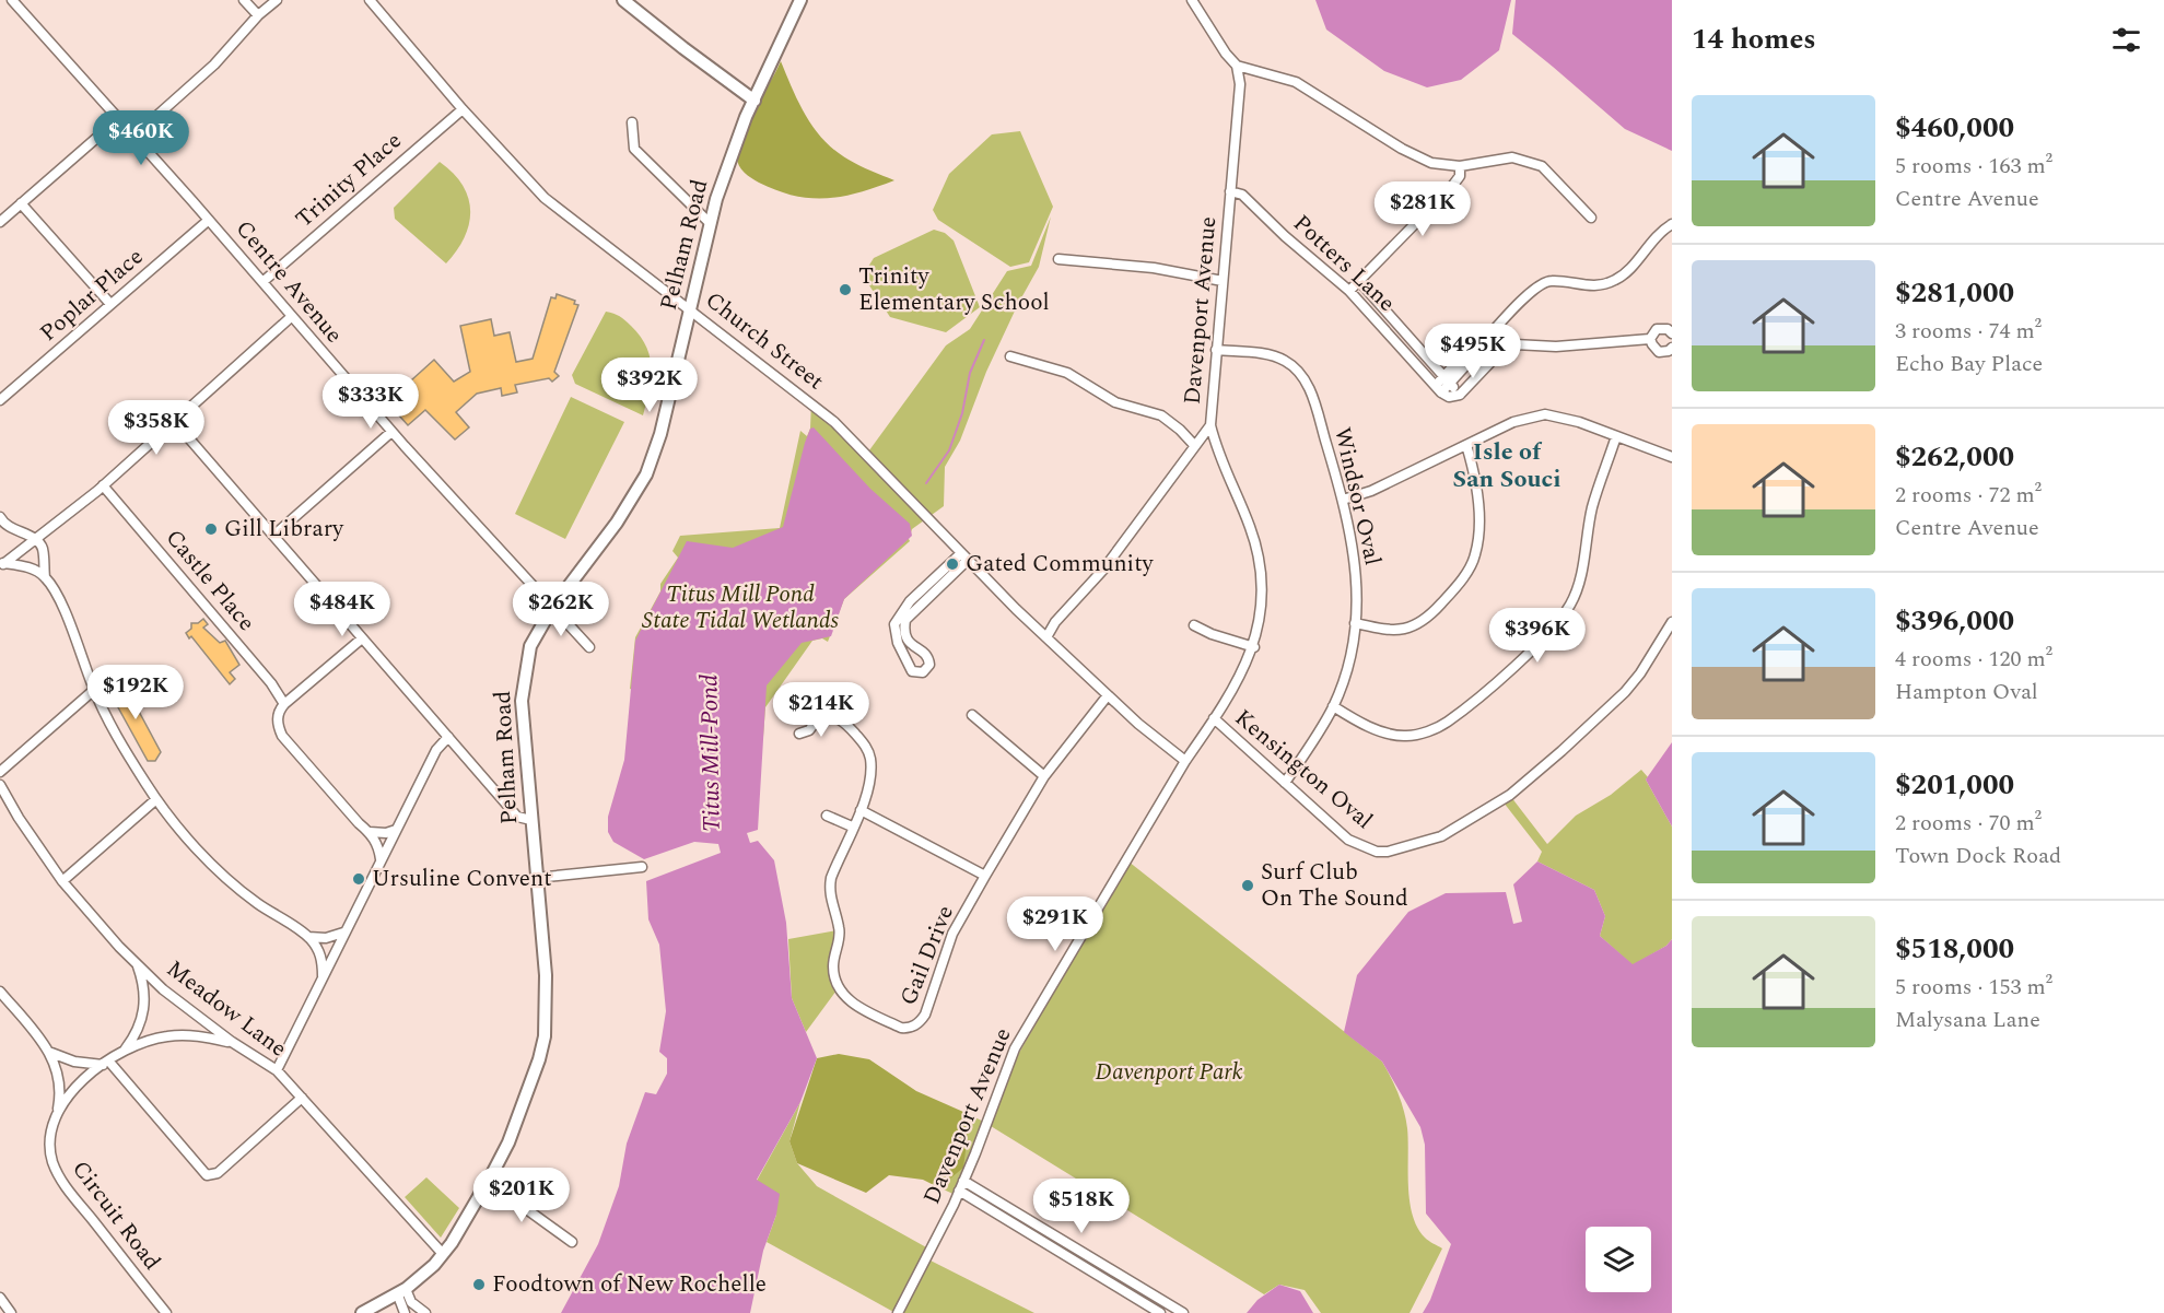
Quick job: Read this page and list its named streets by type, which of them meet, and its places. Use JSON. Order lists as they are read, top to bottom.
{
  "streets": {
    "main road": ["Pelham Road"],
    "street": [
      "Trinity Place",
      "Potters Lane",
      "Centre Avenue",
      "Poplar Place",
      "Davenport Avenue",
      "Church Street",
      "Windsor Oval",
      "Castle Place",
      "Kensington Oval",
      "Gail Drive",
      "Meadow Lane",
      "Circuit Road"
    ]
  },
  "crossings": [
    ["Trinity Place", "Centre Avenue"],
    ["Trinity Place", "Church Street"],
    ["Pelham Road", "Centre Avenue"],
    ["Pelham Road", "Church Street"],
    ["Pelham Road", "Meadow Lane"],
    ["Potters Lane", "Davenport Avenue"],
    ["Centre Avenue", "Poplar Place"],
    ["Davenport Avenue", "Church Street"],
    ["Davenport Avenue", "Windsor Oval"],
    ["Davenport Avenue", "Kensington Oval"],
    ["Windsor Oval", "Kensington Oval"],
    ["Meadow Lane", "Circuit Road"]
  ],
  "districts": ["Isle of San Souci"],
  "water": ["Titus Mill-Pond"],
  "parks": ["Titus Mill Pond State Tidal Wetlands", "Davenport Park"],
  "places": [
    "Trinity Elementary School",
    "Gill Library",
    "Gated Community",
    "Ursuline Convent",
    "Surf Club On The Sound",
    "Foodtown of New Rochelle"
  ],
  "page": {
    "heading": "14 homes",
    "list": [
      {
        "name": "$460,000",
        "note": "5 rooms · 163 m² · Centre Avenue"
      },
      {
        "name": "$281,000",
        "note": "3 rooms · 74 m² · Echo Bay Place"
      },
      {
        "name": "$262,000",
        "note": "2 rooms · 72 m² · Centre Avenue"
      },
      {
        "name": "$396,000",
        "note": "4 rooms · 120 m² · Hampton Oval"
      },
      {
        "name": "$201,000",
        "note": "2 rooms · 70 m² · Town Dock Road"
      },
      {
        "name": "$518,000",
        "note": "5 rooms · 153 m² · Malysana Lane"
      }
    ],
    "price": [
      "$460K",
      "$281K",
      "$495K",
      "$392K",
      "$333K",
      "$358K",
      "$484K",
      "$262K",
      "$396K",
      "$192K",
      "$214K",
      "$291K",
      "$201K",
      "$518K"
    ]
  }
}
